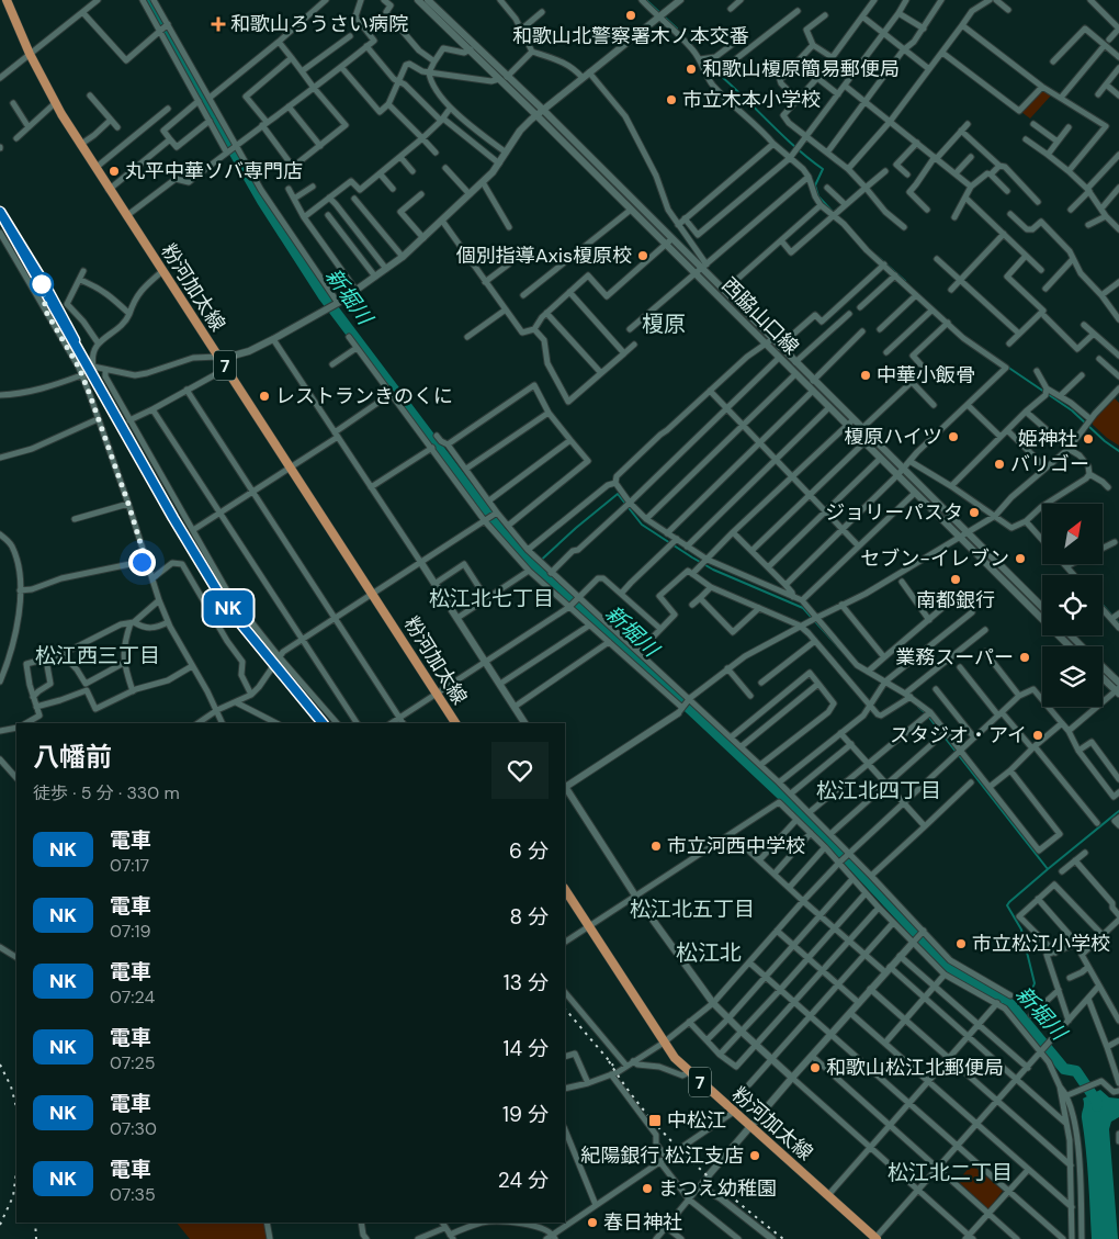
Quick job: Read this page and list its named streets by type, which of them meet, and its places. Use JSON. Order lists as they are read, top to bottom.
{
  "streets": {
    "main road": ["粉河加太線", "7"],
    "street": ["西脇山口線"]
  },
  "districts": [
    "榎原",
    "松江北七丁目",
    "松江西三丁目",
    "松江北四丁目",
    "松江北五丁目",
    "松江北",
    "松江北二丁目"
  ],
  "water": ["新堀川"],
  "places": {
    "other": [
      "和歌山北警察署木ノ本交番",
      "和歌山榎原簡易郵便局",
      "市立木本小学校",
      "丸平中華ソバ専門店",
      "個別指導Axis榎原校",
      "中華小飯骨",
      "レストランきのくに",
      "榎原ハイツ",
      "姫神社",
      "バリゴー",
      "ジョリーパスタ",
      "セブン-イレブン",
      "南都銀行",
      "業務スーパー",
      "スタジオ・アイ",
      "市立河西中学校",
      "市立松江小学校",
      "和歌山松江北郵便局",
      "紀陽銀行 松江支店",
      "まつえ幼稚園",
      "春日神社"
    ],
    "health": ["和歌山ろうさい病院"],
    "transit": ["中松江"]
  },
  "north": "top right",
  "page": {
    "on_map": "NK",
    "heading": ["八幡前", "徒歩 · 5 分 · 330 m"],
    "list": [
      {
        "mark": "NK",
        "name": "電車",
        "note": "07:17",
        "value": "6 分"
      },
      {
        "mark": "NK",
        "name": "電車",
        "note": "07:19",
        "value": "8 分"
      },
      {
        "mark": "NK",
        "name": "電車",
        "note": "07:24",
        "value": "13 分"
      },
      {
        "mark": "NK",
        "name": "電車",
        "note": "07:25",
        "value": "14 分"
      },
      {
        "mark": "NK",
        "name": "電車",
        "note": "07:30",
        "value": "19 分"
      },
      {
        "mark": "NK",
        "name": "電車",
        "note": "07:35",
        "value": "24 分"
      }
    ]
  }
}
